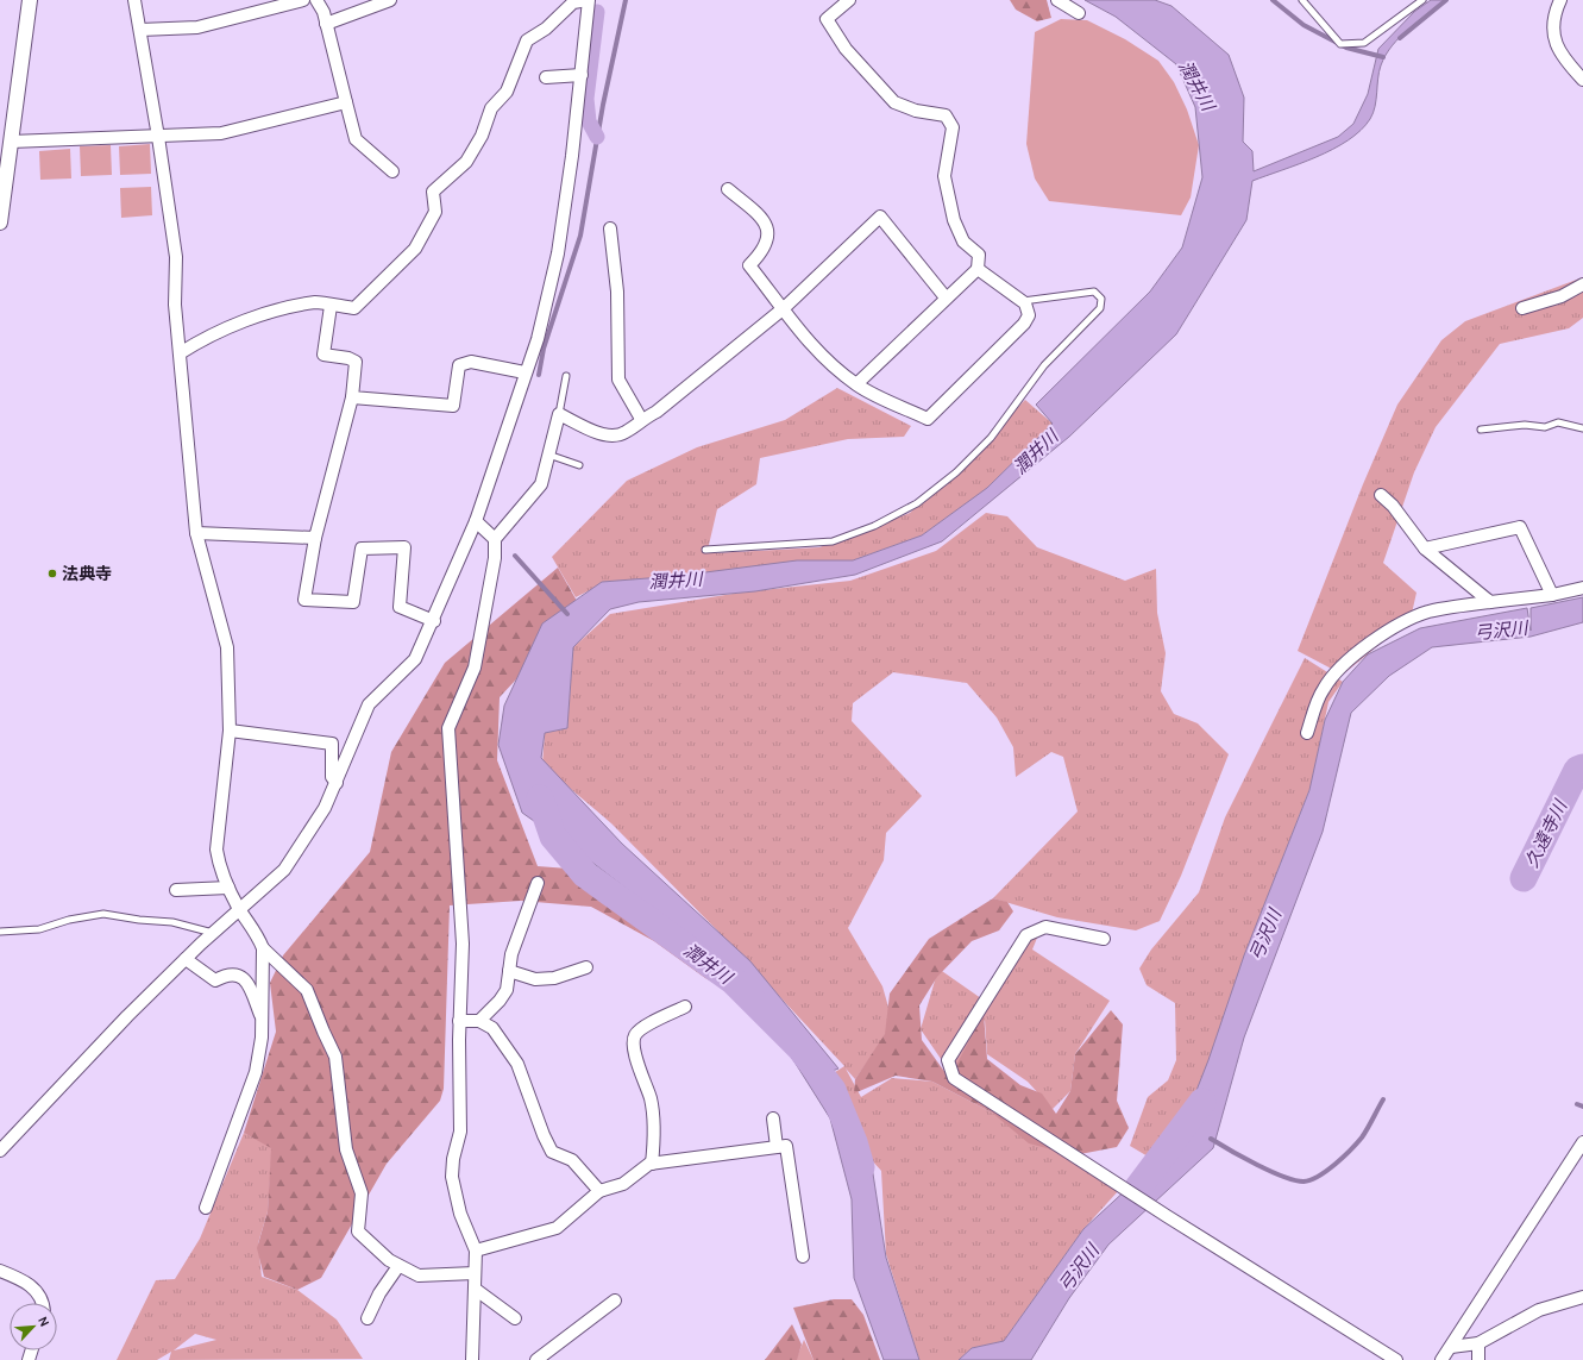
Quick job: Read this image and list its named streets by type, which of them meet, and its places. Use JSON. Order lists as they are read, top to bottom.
{
  "water": ["潤井川", "弓沢川", "久遠寺川"],
  "places": ["法典寺"],
  "north": "top right"
}
